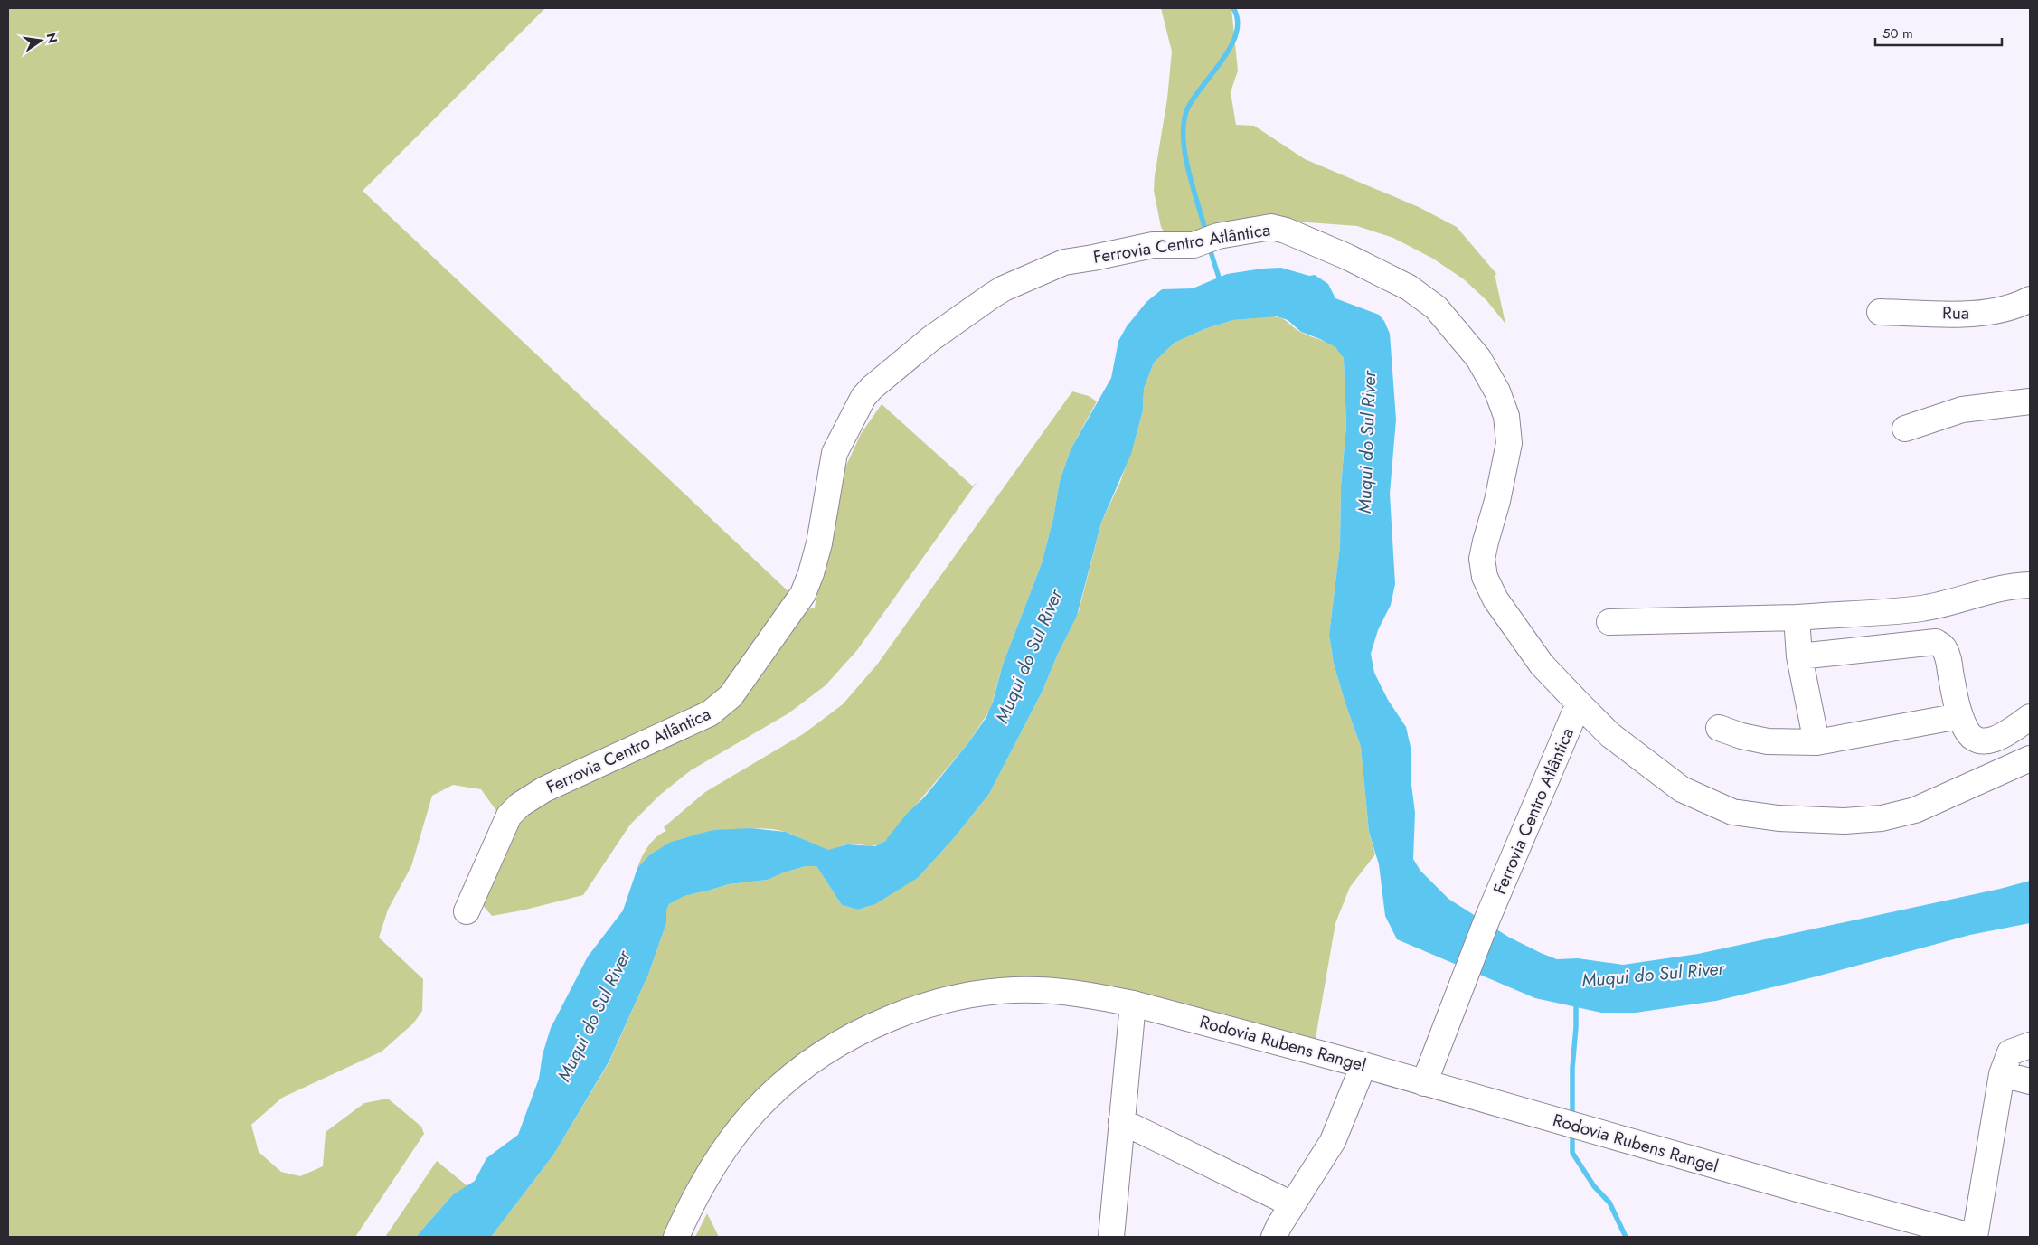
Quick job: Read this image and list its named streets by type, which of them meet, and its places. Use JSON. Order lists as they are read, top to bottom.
{
  "streets": {
    "street": ["Ferrovia Centro Atlântica", "Rua", "Rodovia Rubens Rangel"]
  },
  "crossings": [
    ["Ferrovia Centro Atlântica", "Rodovia Rubens Rangel"]
  ],
  "water": ["Muqui do Sul River"],
  "scale_bar": "50 m",
  "north": "right"
}
